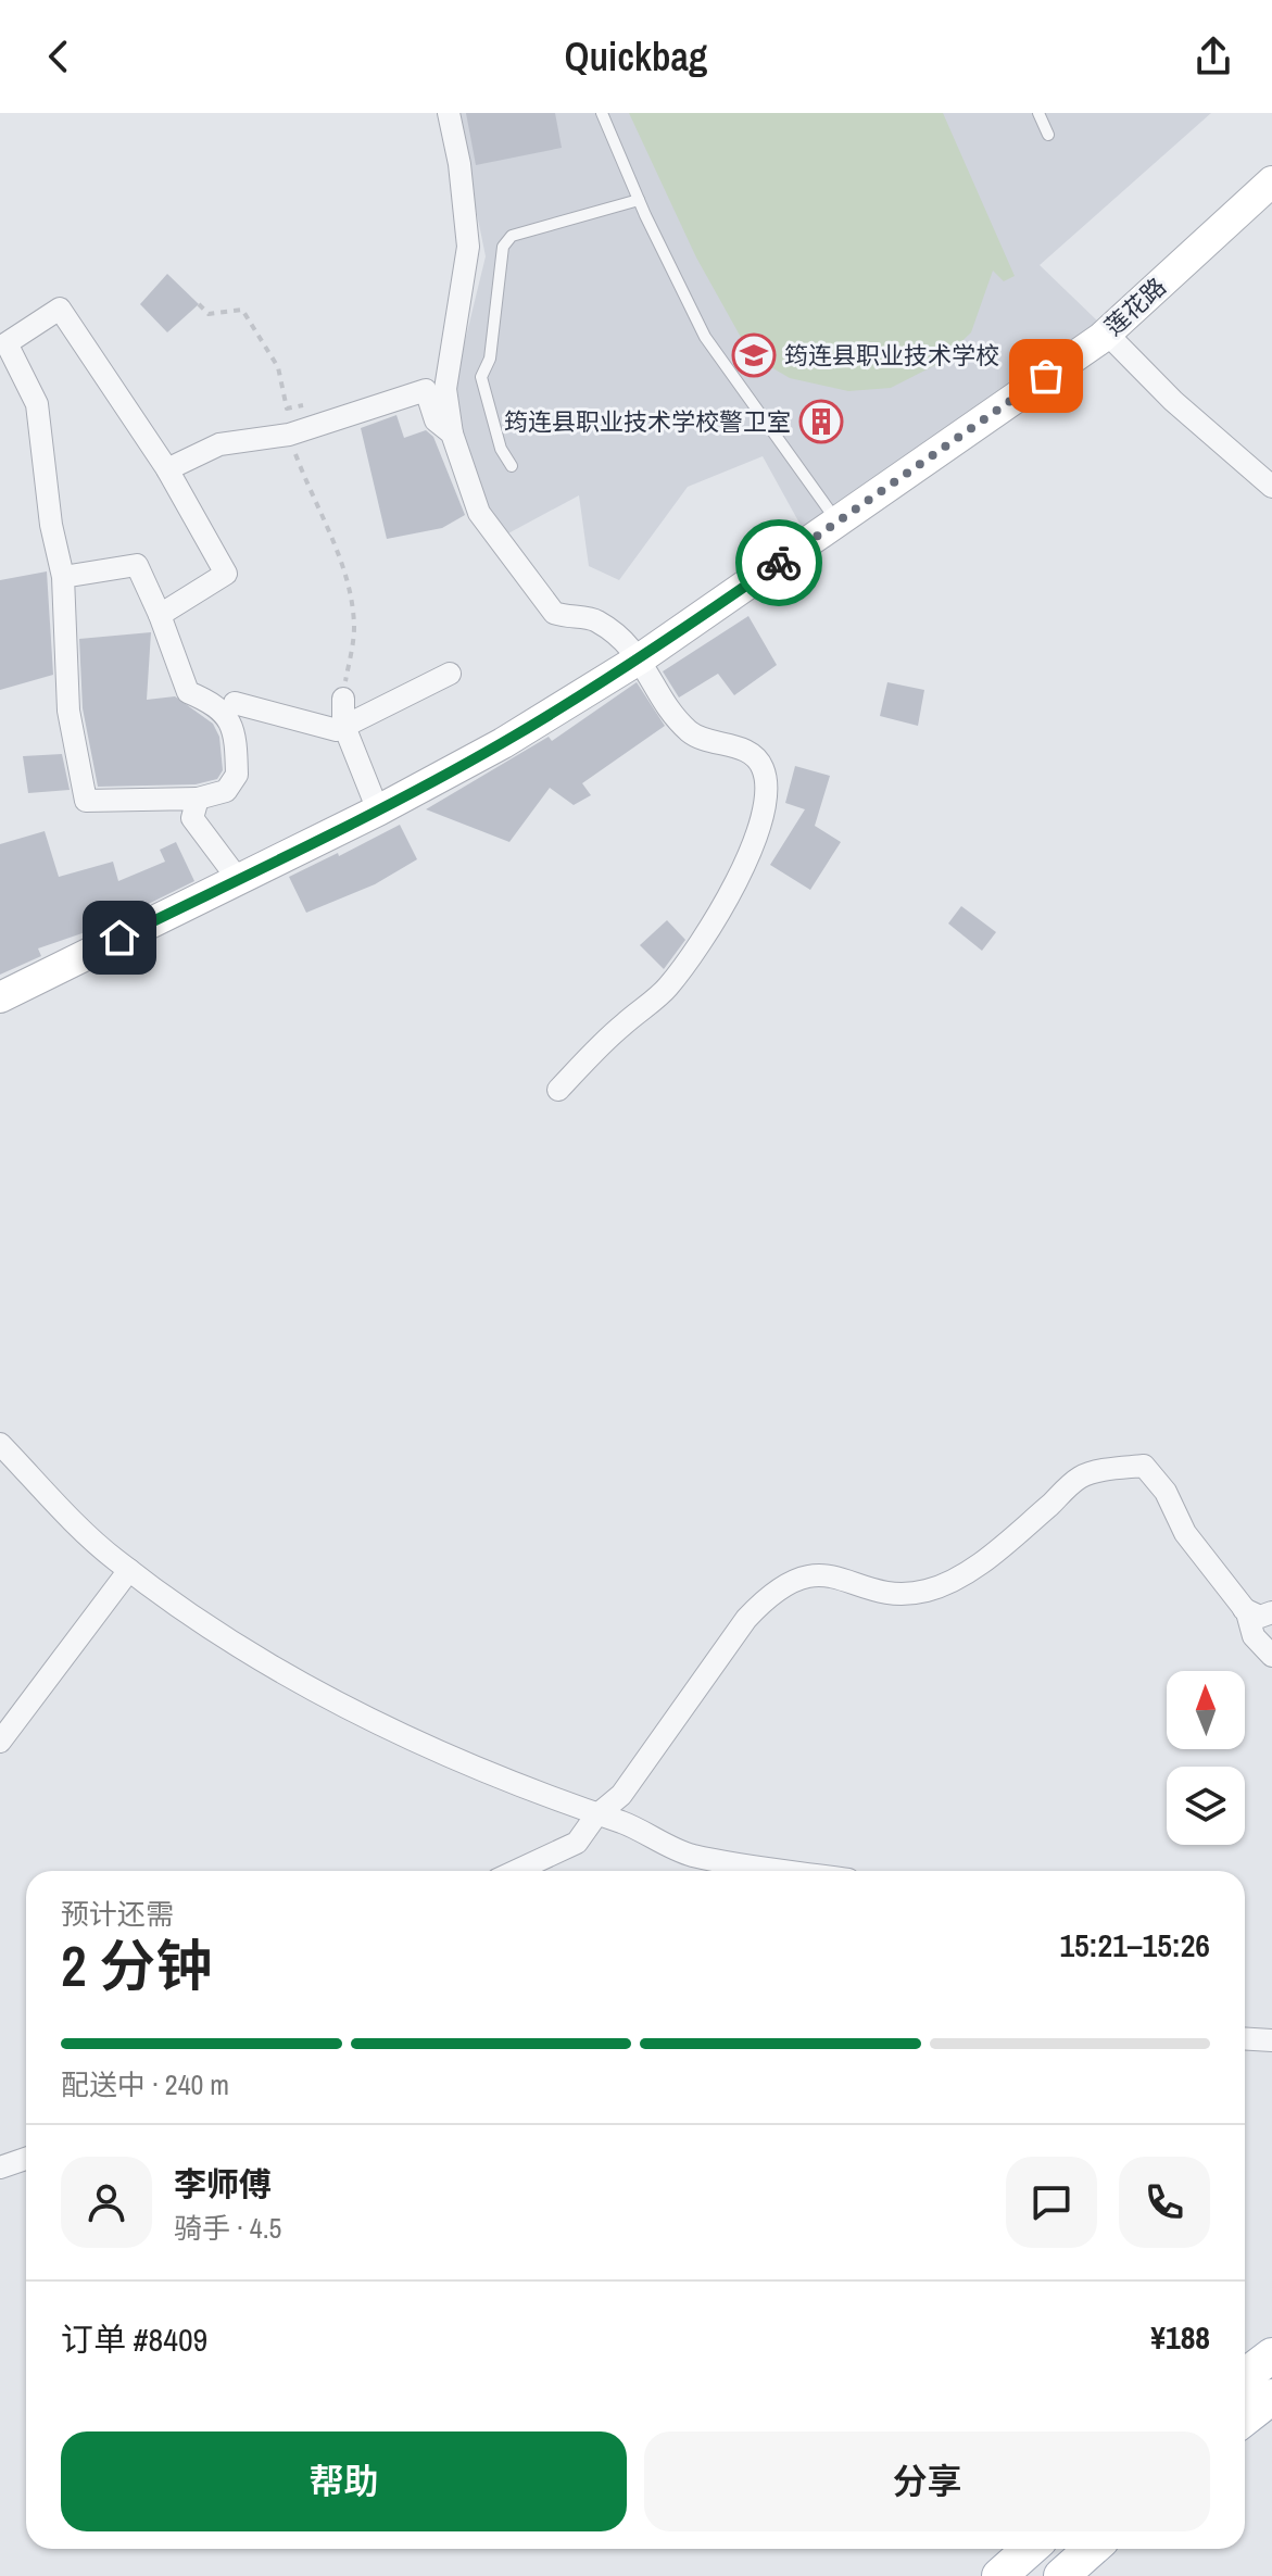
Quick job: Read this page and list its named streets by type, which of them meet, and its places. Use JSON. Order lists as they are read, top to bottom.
{
  "streets": {
    "main road": ["莲花路"]
  },
  "places": {
    "school or university": ["筠连县职业技术学校"],
    "building": ["筠连县职业技术学校警卫室"]
  },
  "north": "top",
  "page": {
    "header": "Quickbag",
    "heading": ["2 分钟", "预计还需", "15:21–15:26"],
    "panel": [
      "李师傅",
      "骑手 · 4.5",
      "订单 #8409",
      "¥188"
    ],
    "bar": "配送中 · 240 m",
    "buttons": ["帮助", "分享"]
  }
}
